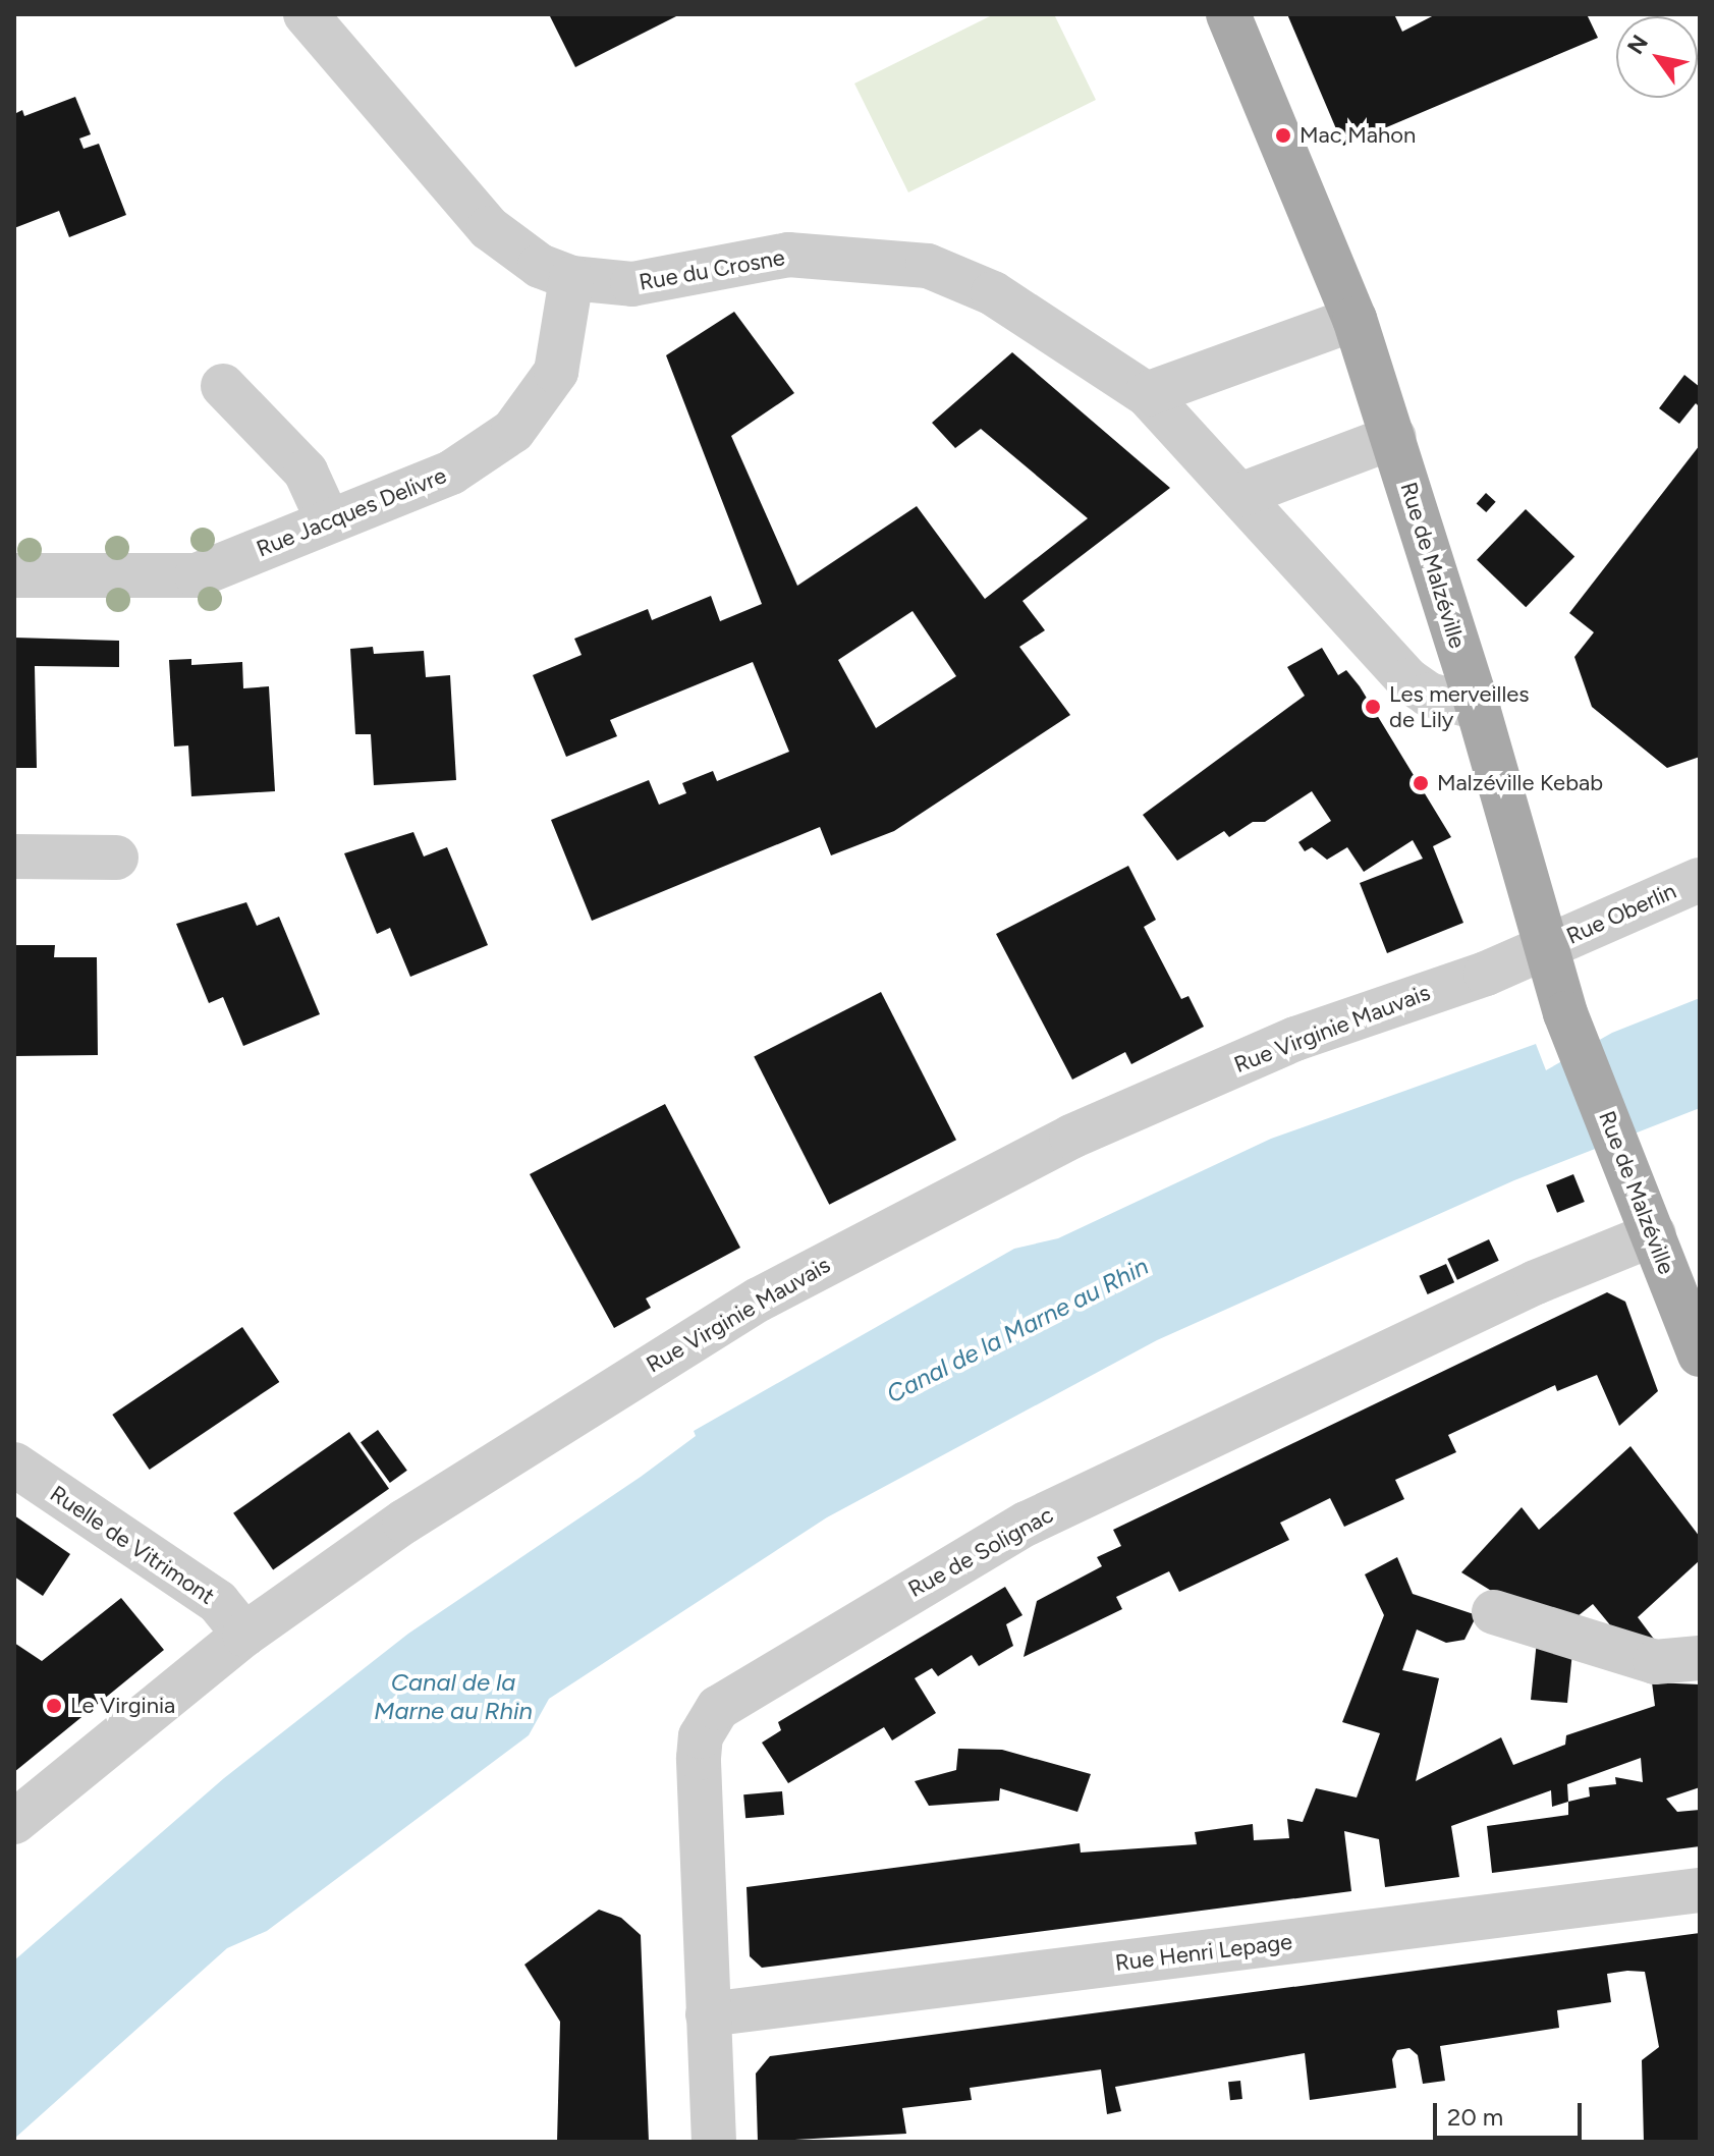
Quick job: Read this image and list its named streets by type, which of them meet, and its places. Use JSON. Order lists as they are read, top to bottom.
{
  "streets": {
    "main road": ["Rue de Malzéville"],
    "street": [
      "Rue du Crosne",
      "Rue Jacques Delivre",
      "Rue Oberlin",
      "Rue Virginie Mauvais",
      "Ruelle de Vitrimont",
      "Rue de Solignac",
      "Rue Henri Lepage"
    ]
  },
  "crossings": [
    ["Rue du Crosne", "Rue Jacques Delivre"],
    ["Rue du Crosne", "Rue de Malzéville"],
    ["Rue de Malzéville", "Rue Oberlin"],
    ["Rue de Malzéville", "Rue Virginie Mauvais"],
    ["Rue de Malzéville", "Rue de Solignac"],
    ["Rue Oberlin", "Rue Virginie Mauvais"],
    ["Rue Virginie Mauvais", "Ruelle de Vitrimont"],
    ["Rue de Solignac", "Rue Henri Lepage"]
  ],
  "water": ["Canal de la Marne au Rhin"],
  "places": [
    "Mac Mahon",
    "Les merveilles de Lily",
    "Malzéville Kebab",
    "Le Virginia"
  ],
  "scale_bar": "20 m",
  "north": "top left"
}
